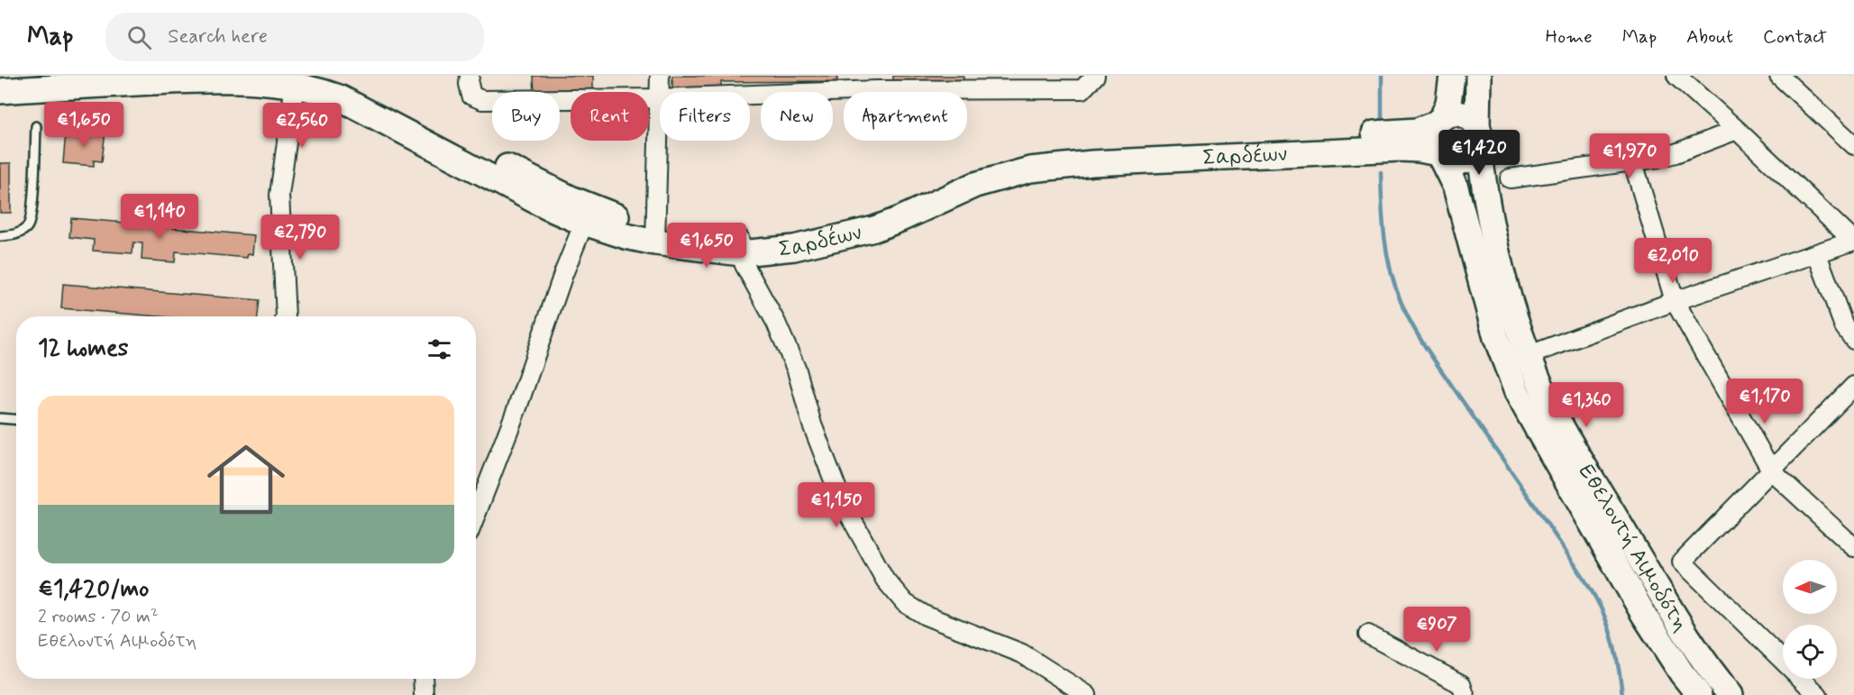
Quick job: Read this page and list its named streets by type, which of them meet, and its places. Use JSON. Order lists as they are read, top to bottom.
{
  "streets": {
    "main road": ["Σαρδέων", "Εθελοντή Αιμοδότη"]
  },
  "crossings": [
    ["Σαρδέων", "Εθελοντή Αιμοδότη"]
  ],
  "north": "left",
  "page": {
    "header": "Map",
    "search": "Search here",
    "nav": [
      "Home",
      "Map",
      "About",
      "Contact"
    ],
    "chip": [
      "Buy",
      "Rent",
      "Filters",
      "New",
      "Apartment"
    ],
    "price": [
      "€1,650",
      "€2,560",
      "€1,420",
      "€1,970",
      "€1,140",
      "€2,790",
      "€1,650",
      "€2,010",
      "€1,170",
      "€1,360",
      "€1,150",
      "€907"
    ],
    "heading": "12 homes",
    "list": [
      {
        "name": "€1,420/mo",
        "note": "2 rooms · 70 m² · Εθελοντή Αιμοδότη"
      }
    ]
  }
}
